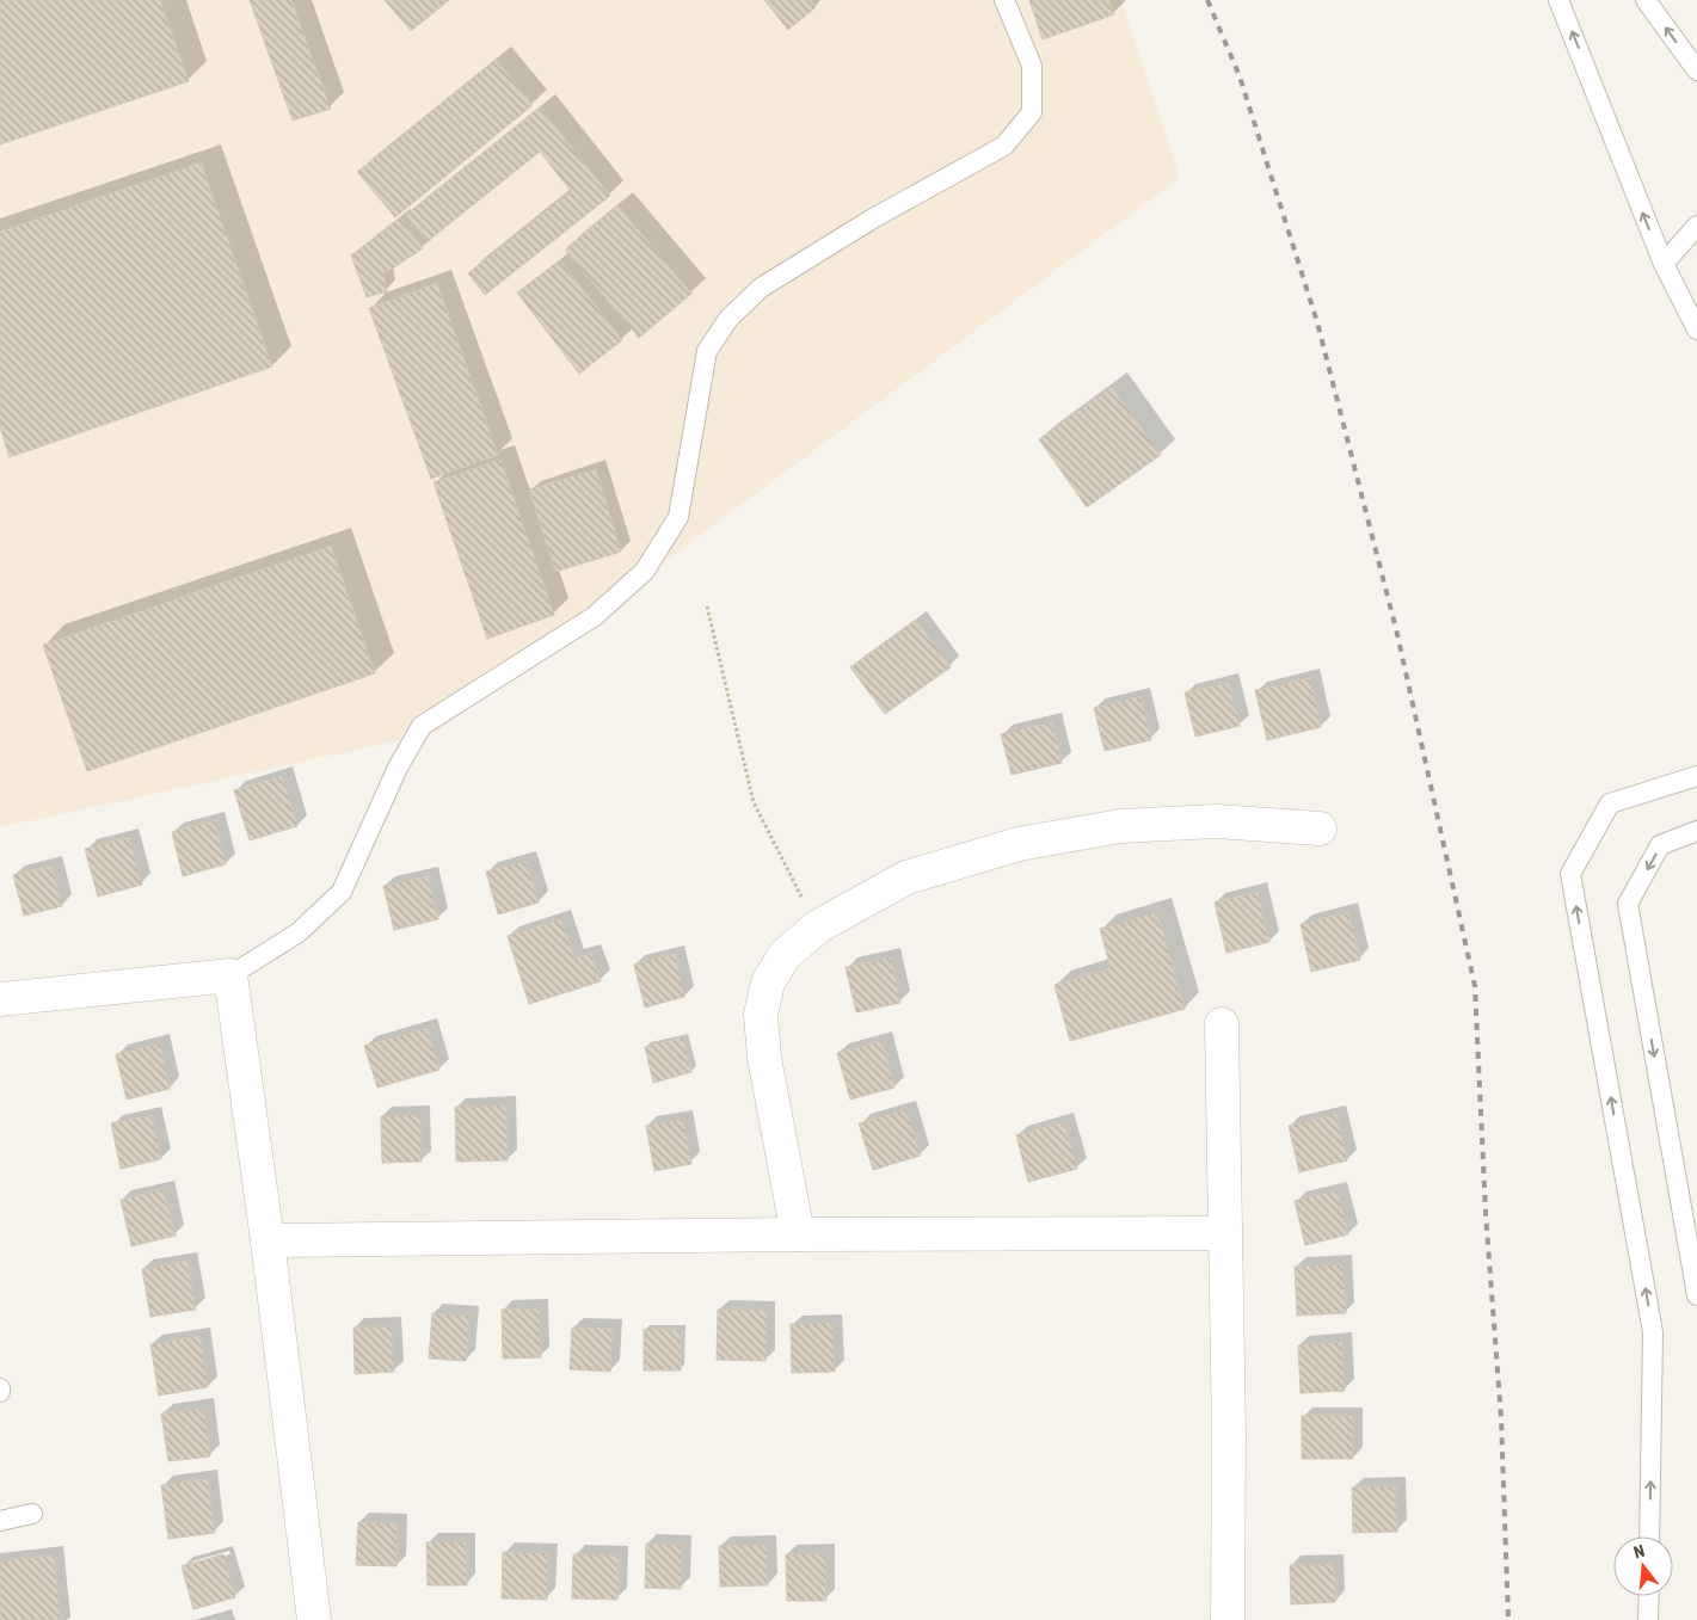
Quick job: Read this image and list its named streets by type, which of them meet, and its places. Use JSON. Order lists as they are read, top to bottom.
{
  "north": "top"
}
